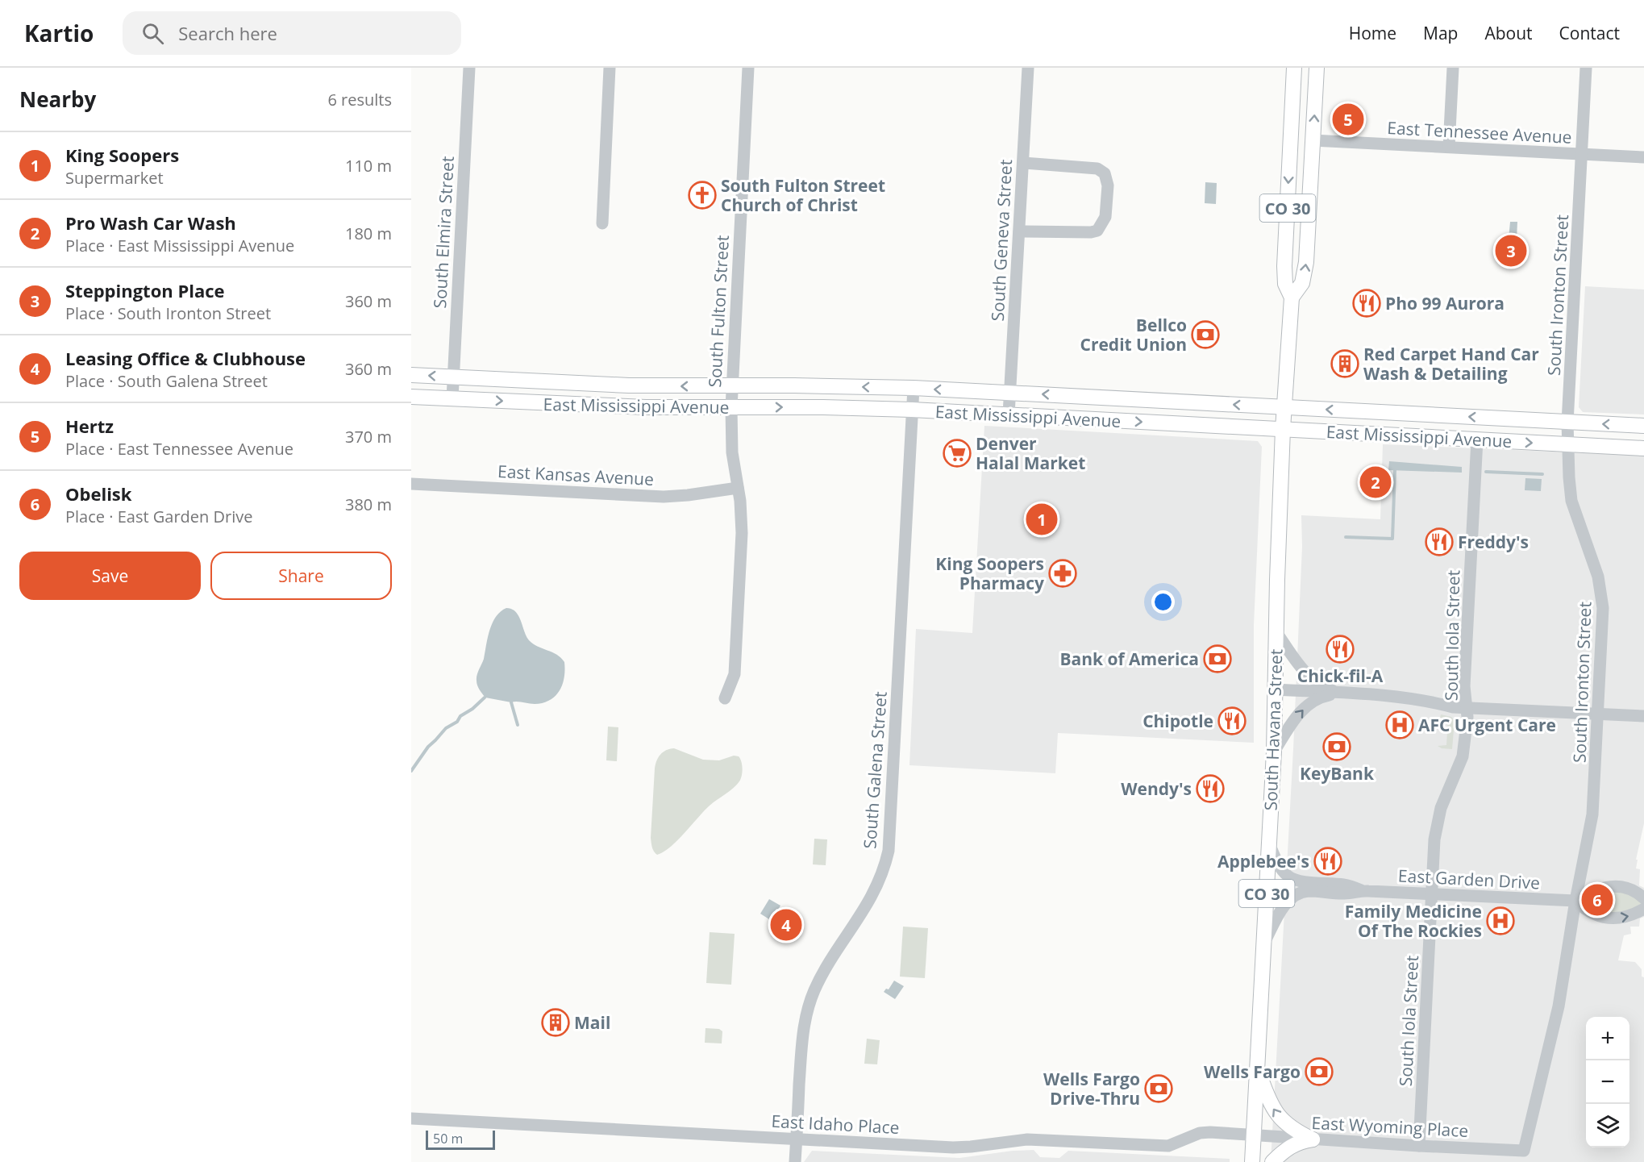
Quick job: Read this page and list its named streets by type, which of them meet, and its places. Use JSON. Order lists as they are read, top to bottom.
{
  "streets": {
    "main road": ["CO 30", "East Mississippi Avenue", "South Havana Street"],
    "street": [
      "East Tennessee Avenue",
      "South Elmira Street",
      "South Geneva Street",
      "South Ironton Street",
      "South Fulton Street",
      "East Kansas Avenue",
      "South Iola Street",
      "South Galena Street",
      "East Garden Drive",
      "East Idaho Place",
      "East Wyoming Place"
    ]
  },
  "crossings": [
    ["East Tennessee Avenue", "South Ironton Street"],
    ["East Tennessee Avenue", "South Havana Street"],
    ["South Elmira Street", "East Mississippi Avenue"],
    ["South Geneva Street", "East Mississippi Avenue"],
    ["South Ironton Street", "East Mississippi Avenue"],
    ["South Ironton Street", "East Garden Drive"],
    ["South Ironton Street", "East Wyoming Place"],
    ["South Fulton Street", "East Mississippi Avenue"],
    ["South Fulton Street", "East Kansas Avenue"],
    ["East Mississippi Avenue", "South Iola Street"],
    ["East Mississippi Avenue", "South Havana Street"],
    ["East Mississippi Avenue", "South Galena Street"],
    ["South Iola Street", "East Garden Drive"],
    ["South Iola Street", "East Wyoming Place"],
    ["South Havana Street", "East Garden Drive"],
    ["South Havana Street", "East Idaho Place"],
    ["South Havana Street", "East Wyoming Place"],
    ["South Galena Street", "East Idaho Place"],
    ["East Idaho Place", "East Wyoming Place"]
  ],
  "places": {
    "church": ["South Fulton Street Church of Christ"],
    "restaurant": [
      "Pho 99 Aurora",
      "Freddy's",
      "Chick-fil-A",
      "Chipotle",
      "Wendy's",
      "Applebee's"
    ],
    "bank": [
      "Bellco Credit Union",
      "Bank of America",
      "KeyBank",
      "Wells Fargo",
      "Wells Fargo Drive-Thru"
    ],
    "building": ["Red Carpet Hand Car Wash & Detailing", "Mail"],
    "supermarket": ["Denver Halal Market"],
    "pharmacy": ["King Soopers Pharmacy"],
    "hospital": ["AFC Urgent Care", "Family Medicine Of The Rockies"]
  },
  "scale_bar": "50 m",
  "page": {
    "header": "Kartio",
    "search": "Search here",
    "nav": [
      "Home",
      "Map",
      "About",
      "Contact"
    ],
    "heading": ["Nearby", "6 results"],
    "pins": [
      "5",
      "3",
      "2",
      "1",
      "6",
      "4"
    ],
    "list": [
      {
        "mark": "1",
        "name": "King Soopers",
        "note": "Supermarket",
        "value": "110 m"
      },
      {
        "mark": "2",
        "name": "Pro Wash Car Wash",
        "note": "Place · East Mississippi Avenue",
        "value": "180 m"
      },
      {
        "mark": "3",
        "name": "Steppington Place",
        "note": "Place · South Ironton Street",
        "value": "360 m"
      },
      {
        "mark": "4",
        "name": "Leasing Office & Clubhouse",
        "note": "Place · South Galena Street",
        "value": "360 m"
      },
      {
        "mark": "5",
        "name": "Hertz",
        "note": "Place · East Tennessee Avenue",
        "value": "370 m"
      },
      {
        "mark": "6",
        "name": "Obelisk",
        "note": "Place · East Garden Drive",
        "value": "380 m"
      }
    ],
    "buttons": ["Save", "Share"],
    "map_buttons": ["+", "−"],
    "scale": "50 m"
  }
}
